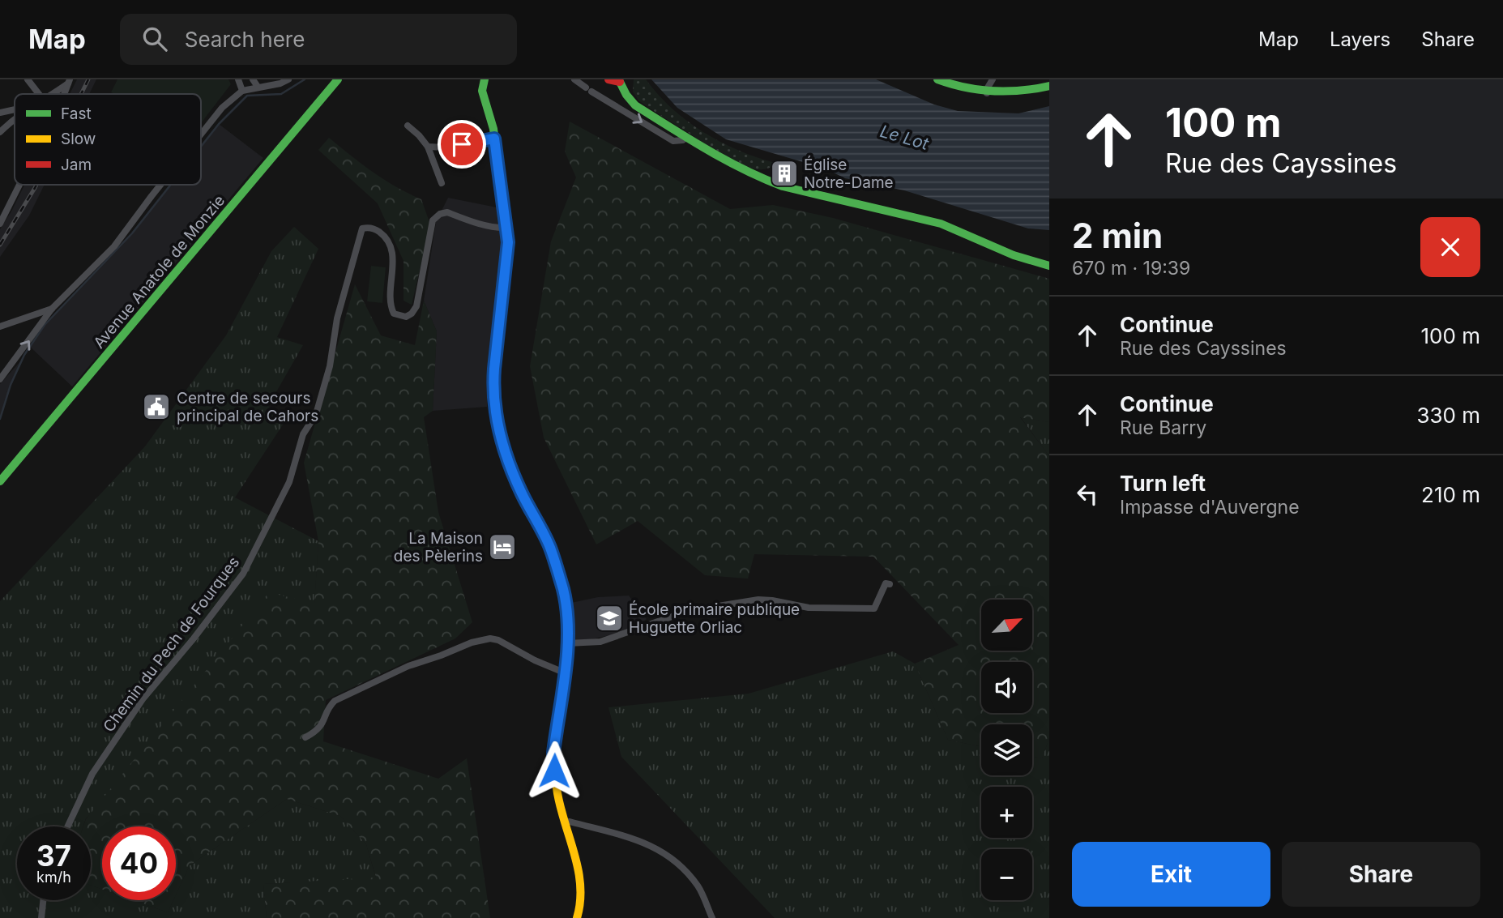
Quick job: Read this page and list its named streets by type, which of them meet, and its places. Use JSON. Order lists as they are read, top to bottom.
{
  "streets": {
    "main road": ["Avenue Anatole de Monzie"],
    "street": ["Chemin du Pech de Fourques"]
  },
  "water": ["Le Lot"],
  "places": {
    "building": ["Église Notre-Dame"],
    "public building": ["Centre de secours principal de Cahors"],
    "hotel": ["La Maison des Pèlerins"],
    "school or university": ["École primaire publique Huguette Orliac"]
  },
  "legend": ["Fast", "Slow", "Jam"],
  "north": "top right",
  "page": {
    "header": "Map",
    "search": "Search here",
    "nav": ["Map", "Layers", "Share"],
    "turn": ["100 m", "Rue des Cayssines"],
    "heading": ["2 min", "670 m · 19:39"],
    "list": [
      {
        "name": "Continue",
        "note": "Rue des Cayssines",
        "value": "100 m"
      },
      {
        "name": "Continue",
        "note": "Rue Barry",
        "value": "330 m"
      },
      {
        "name": "Turn left",
        "note": "Impasse d'Auvergne",
        "value": "210 m"
      }
    ],
    "map_buttons": ["+", "−"],
    "speed": "37 km/h",
    "limit": "40",
    "buttons": ["Exit", "Share"]
  }
}
